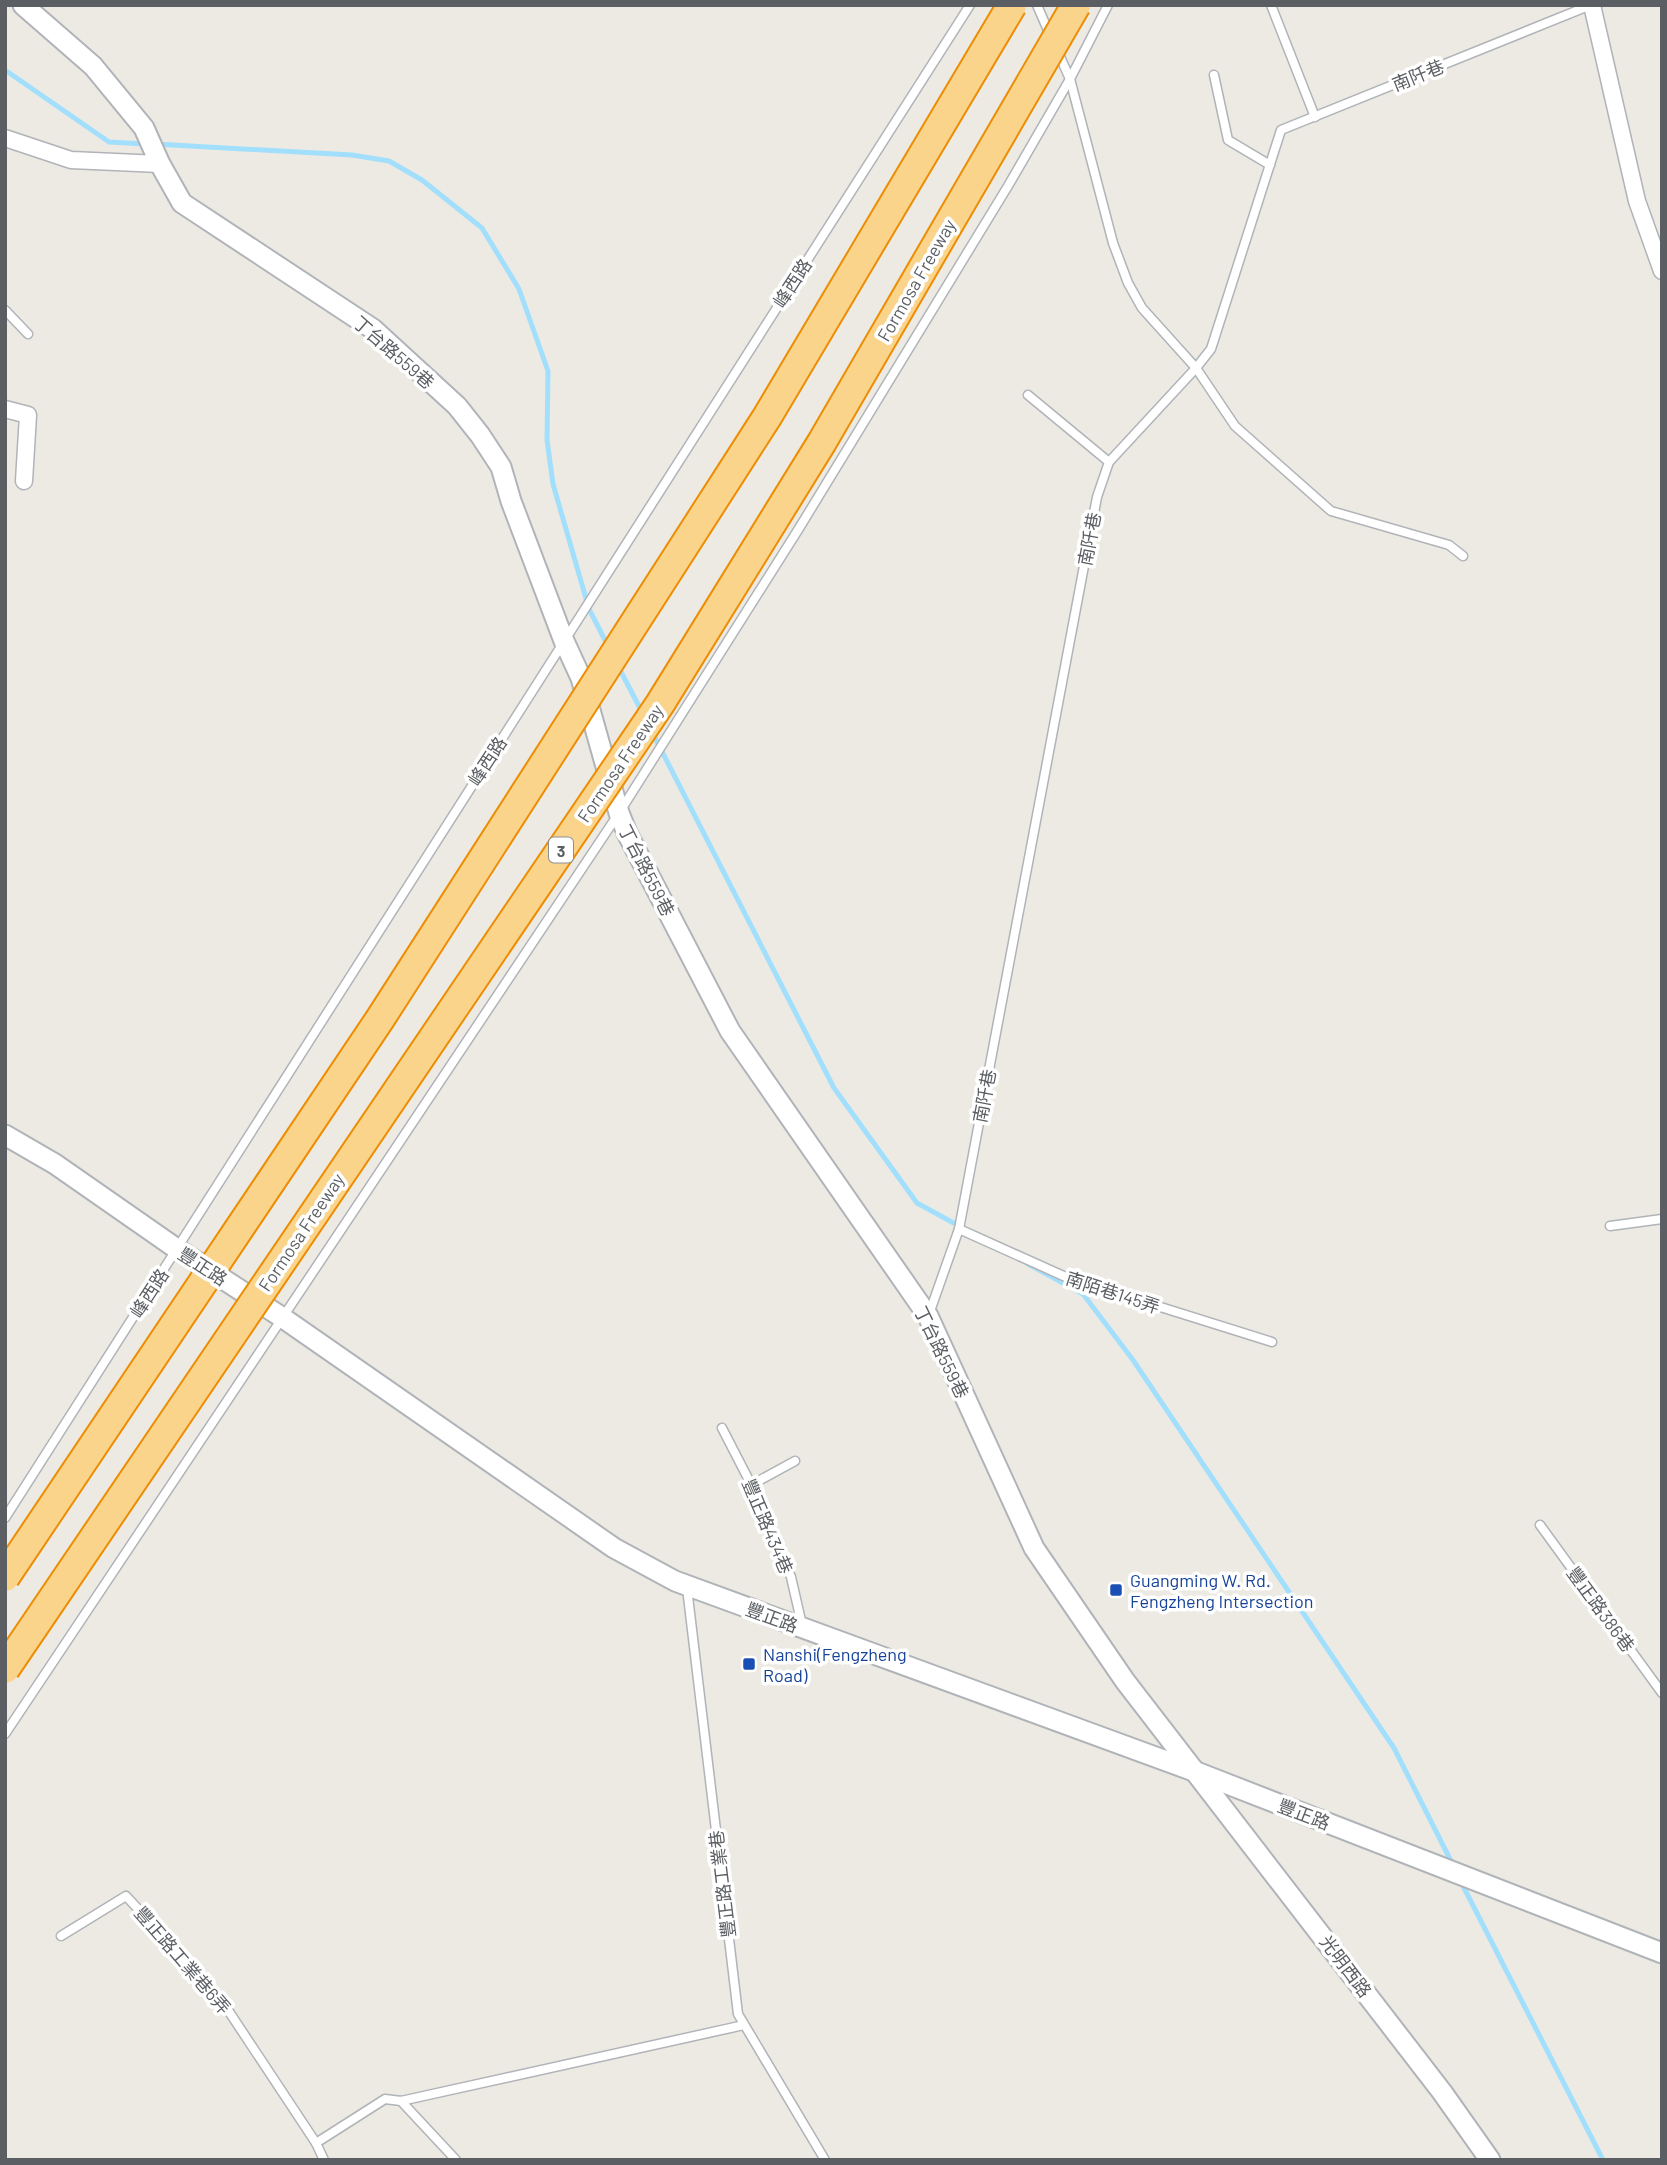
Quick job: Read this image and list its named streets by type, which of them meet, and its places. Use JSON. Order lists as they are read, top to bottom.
{
  "streets": {
    "highway": ["Formosa Freeway", "3"],
    "street": ["丁台路559巷", "豐正路", "光明西路"],
    "lane": [
      "南阡巷",
      "峰西路",
      "南陌巷145弄",
      "豐正路434巷",
      "豐正路386巷",
      "豐正路工業巷",
      "豐正路工業巷6弄"
    ]
  },
  "crossings": [
    ["南阡巷", "丁台路559巷"],
    ["南阡巷", "南陌巷145弄"],
    ["峰西路", "丁台路559巷"],
    ["峰西路", "豐正路"],
    ["丁台路559巷", "豐正路"],
    ["丁台路559巷", "光明西路"],
    ["豐正路", "豐正路434巷"],
    ["豐正路", "豐正路工業巷"],
    ["豐正路", "光明西路"]
  ],
  "places": {
    "transit": ["Guangming W. Rd. Fengzheng Intersection", "Nanshi(Fengzheng Road)"]
  }
}
